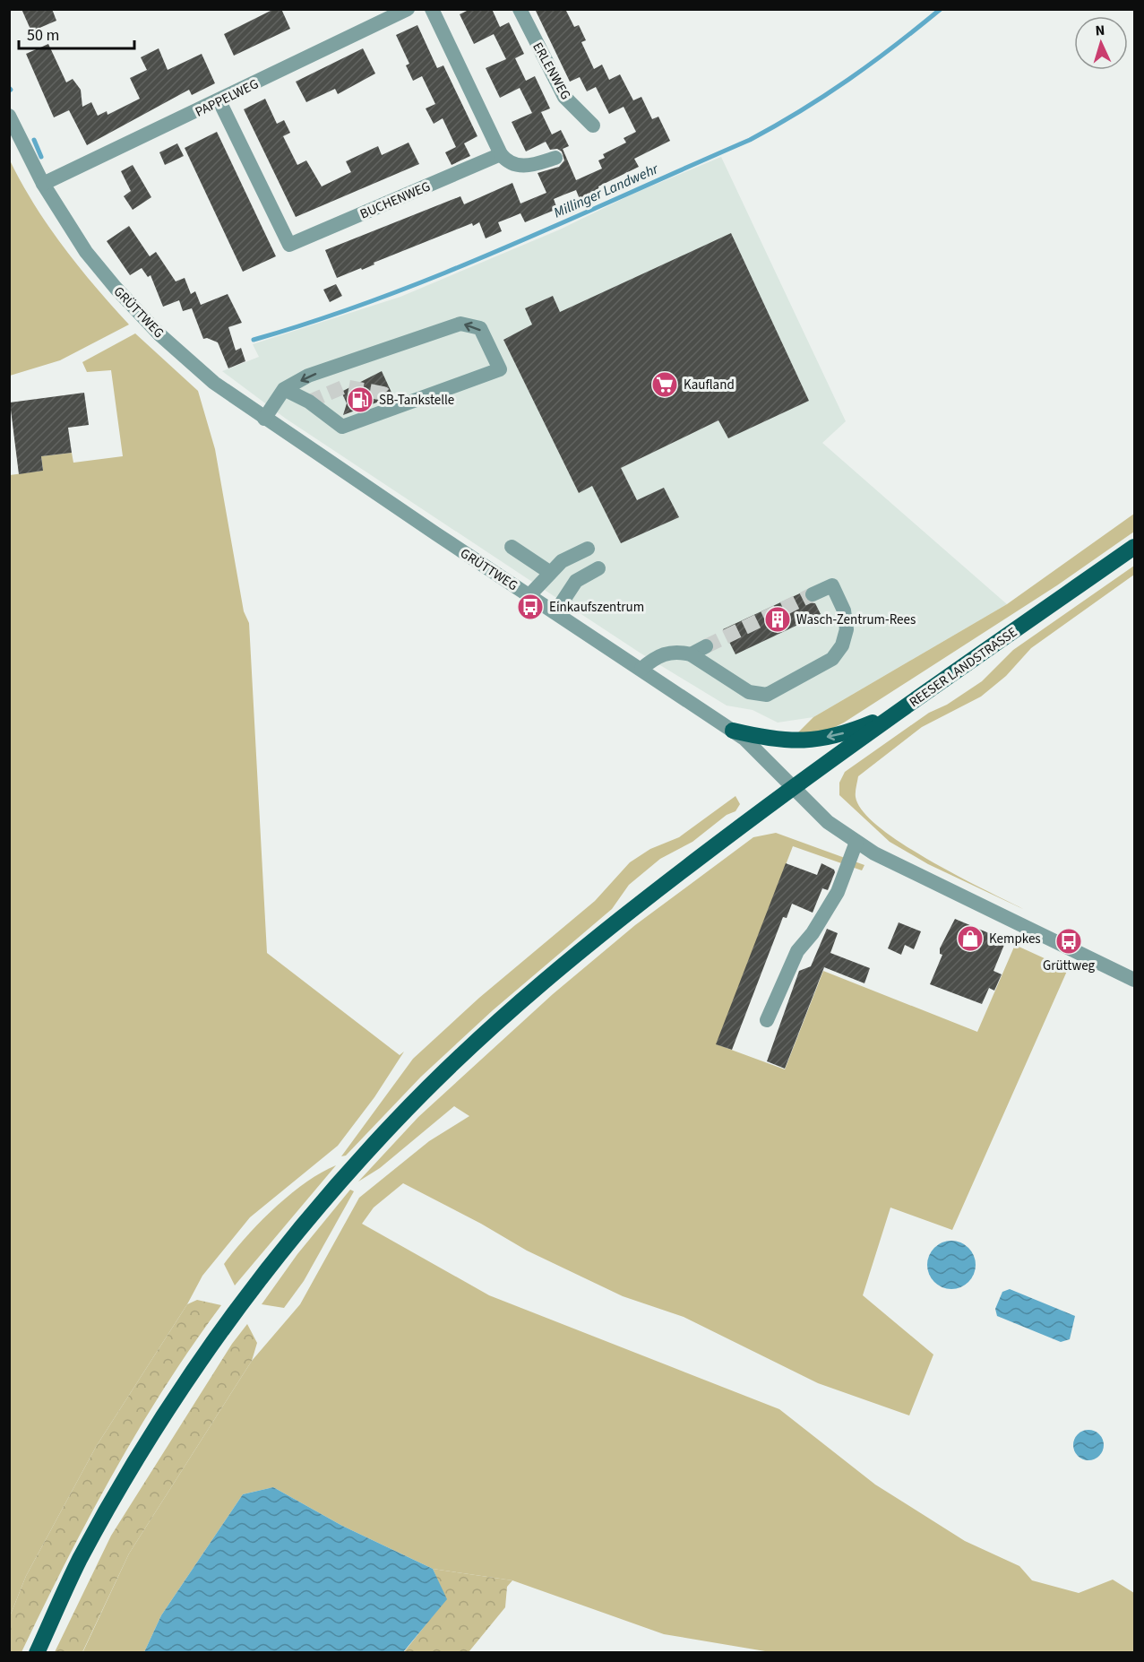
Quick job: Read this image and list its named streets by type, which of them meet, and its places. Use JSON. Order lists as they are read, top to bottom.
{
  "streets": {
    "main road": ["REESER LANDSTRASSE"],
    "street": [
      "ERLENWEG",
      "PAPPELWEG",
      "BUCHENWEG",
      "GRÜTTWEG"
    ]
  },
  "crossings": [
    ["PAPPELWEG", "BUCHENWEG"],
    ["PAPPELWEG", "GRÜTTWEG"],
    ["GRÜTTWEG", "REESER LANDSTRASSE"]
  ],
  "water": ["Millinger Landwehr"],
  "places": {
    "supermarket": ["Kaufland"],
    "fuel station": ["SB-Tankstelle"],
    "bus stop": ["Einkaufszentrum", "Grüttweg"],
    "building": ["Wasch-Zentrum-Rees"],
    "shop": ["Kempkes"]
  },
  "scale_bar": "50 m",
  "north": "top"
}
